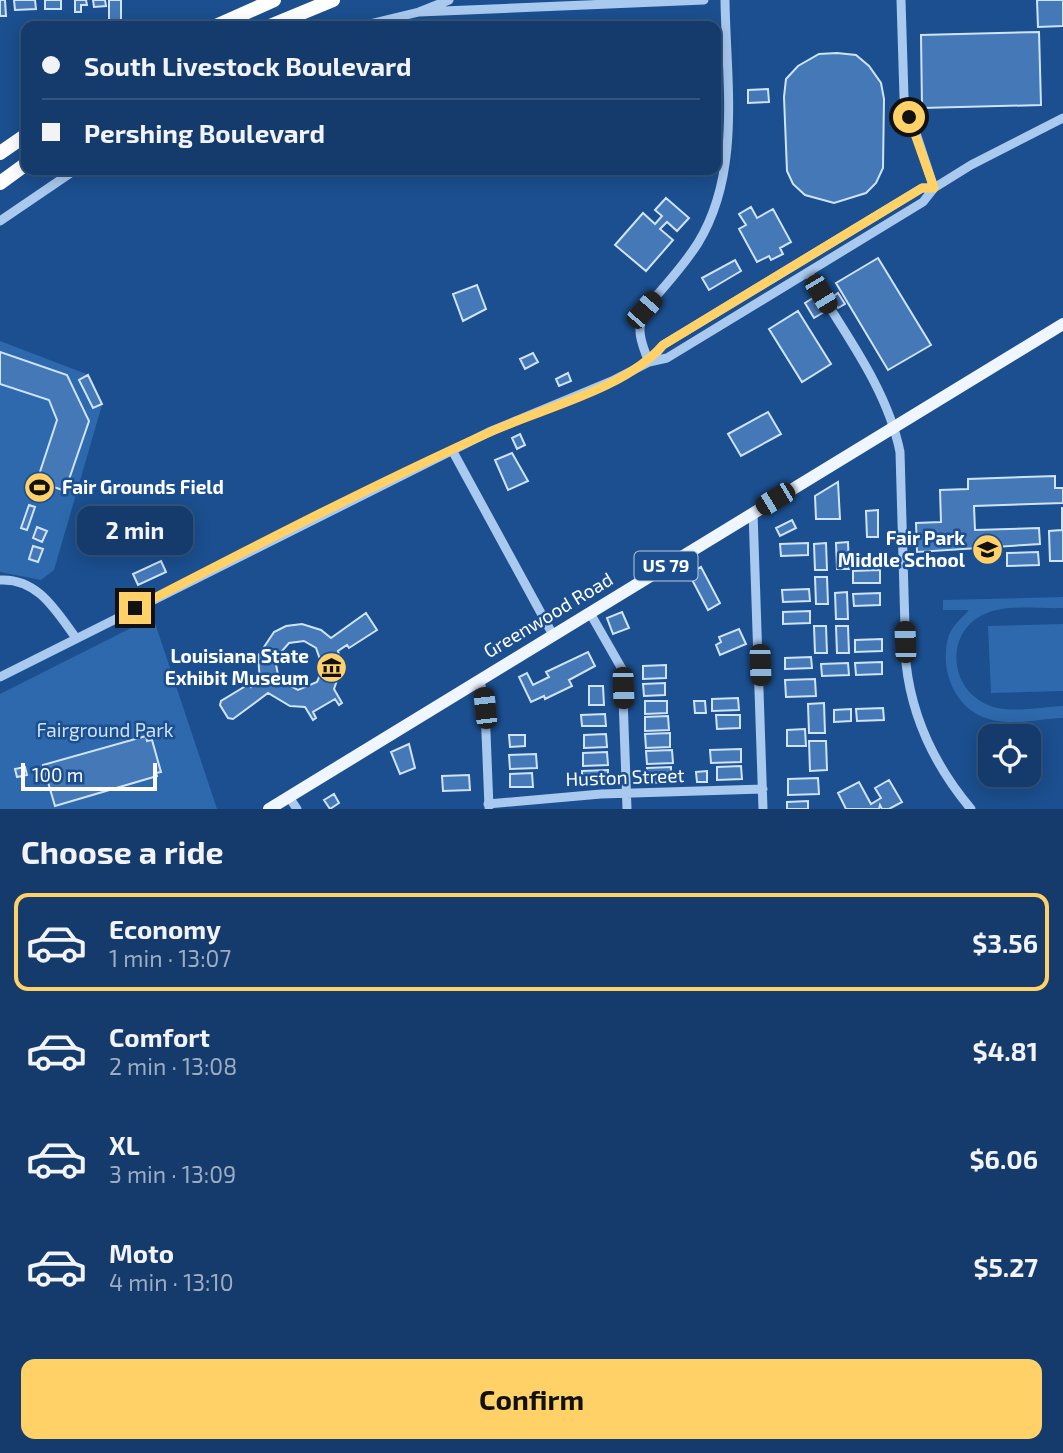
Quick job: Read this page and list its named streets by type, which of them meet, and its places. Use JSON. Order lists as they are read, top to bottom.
{
  "streets": {
    "main road": ["US 79", "Greenwood Road"],
    "street": ["Huston Street"]
  },
  "parks": ["Fairground Park"],
  "places": {
    "sports": ["Fair Grounds Field"],
    "school or university": ["Fair Park Middle School"],
    "museum": ["Louisiana State Exhibit Museum"]
  },
  "scale_bar": "100 m",
  "page": {
    "banner": ["South Livestock Boulevard", "Pershing Boulevard"],
    "bubble": "2 min",
    "scale": "100 m",
    "heading": "Choose a ride",
    "list": [
      {
        "name": "Economy",
        "note": "1 min · 13:07",
        "value": "$3.56"
      },
      {
        "name": "Comfort",
        "note": "2 min · 13:08",
        "value": "$4.81"
      },
      {
        "name": "XL",
        "note": "3 min · 13:09",
        "value": "$6.06"
      },
      {
        "name": "Moto",
        "note": "4 min · 13:10",
        "value": "$5.27"
      }
    ],
    "buttons": "Confirm"
  }
}
